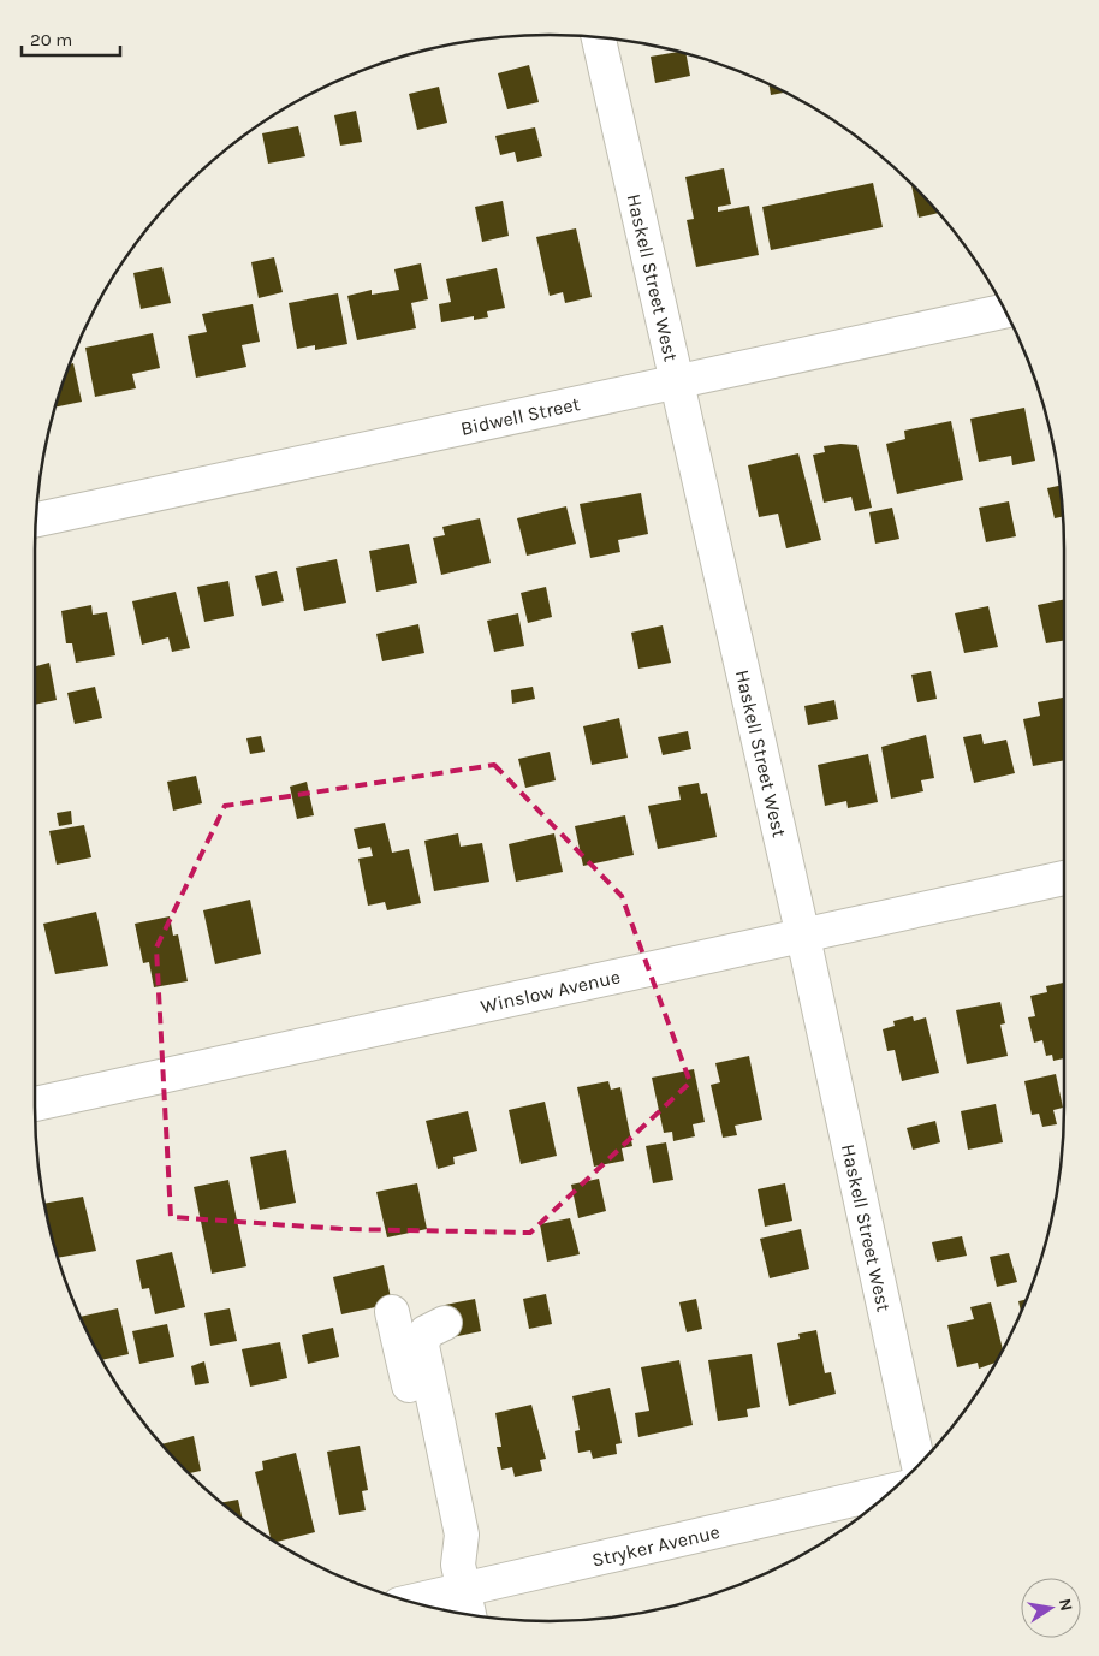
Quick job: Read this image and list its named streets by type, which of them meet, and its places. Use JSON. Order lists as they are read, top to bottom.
{
  "streets": {
    "street": [
      "Haskell Street West",
      "Bidwell Street",
      "Winslow Avenue",
      "Stryker Avenue"
    ]
  },
  "crossings": [
    ["Haskell Street West", "Bidwell Street"],
    ["Haskell Street West", "Winslow Avenue"]
  ],
  "scale_bar": "20 m",
  "north": "right"
}
